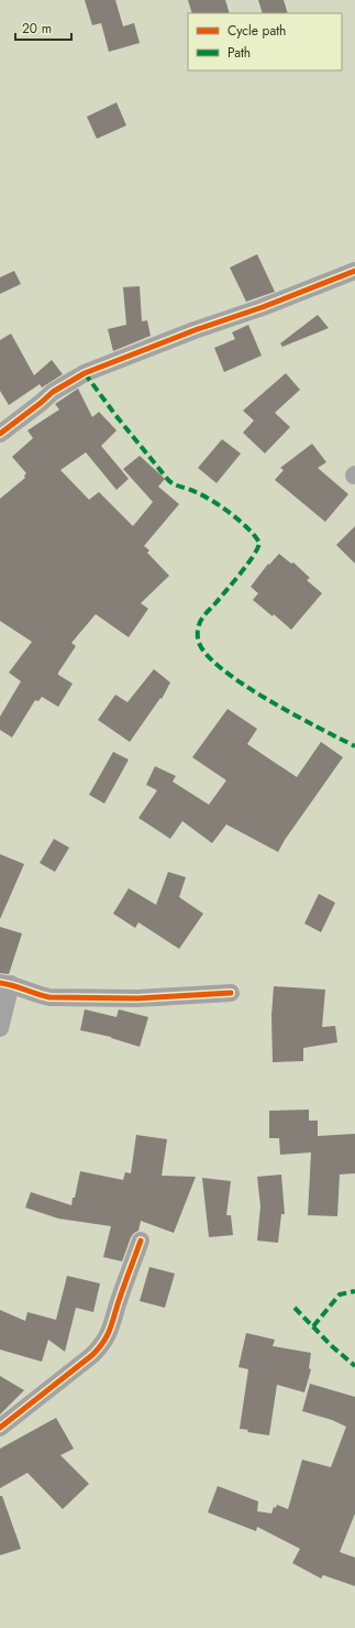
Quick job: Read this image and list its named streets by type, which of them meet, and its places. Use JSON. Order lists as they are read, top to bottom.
{
  "legend": ["Cycle path", "Path"],
  "scale_bar": "20 m"
}
